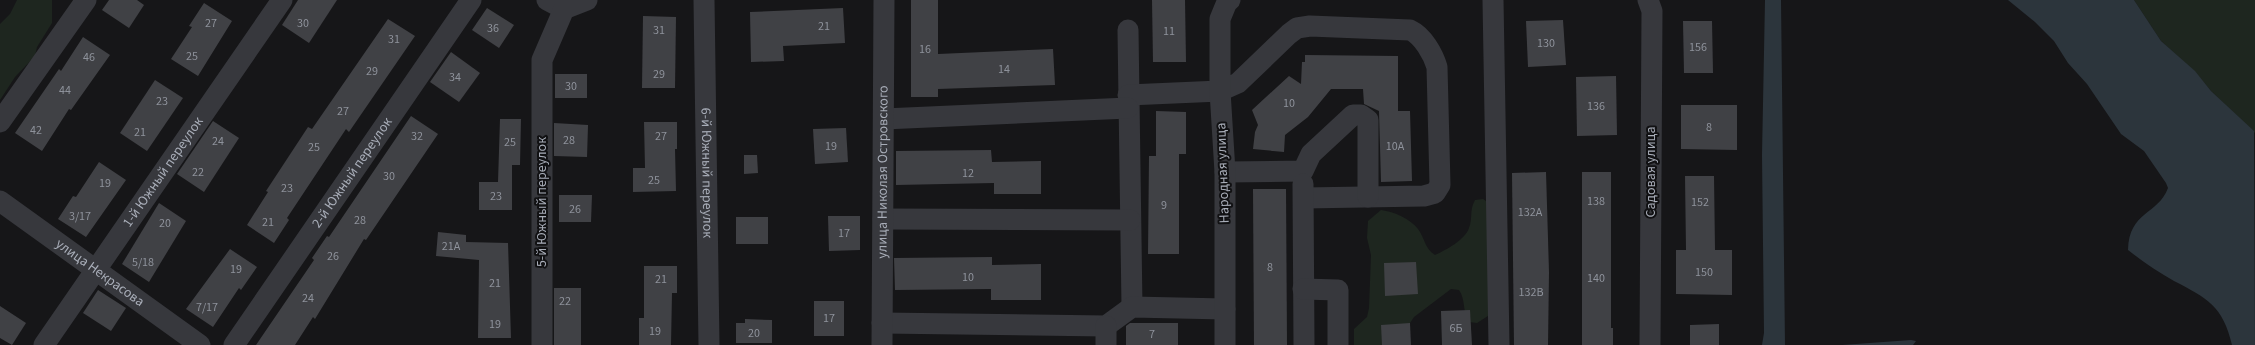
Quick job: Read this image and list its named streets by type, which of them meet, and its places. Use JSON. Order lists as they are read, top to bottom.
{
  "streets": {
    "street": [
      "2-й Южный переулок",
      "6-й Южный переулок",
      "Садовая улица",
      "1-й Южный переулок",
      "улица Николая Островского",
      "Народная улица",
      "5-й Южный переулок",
      "улица Некрасова"
    ]
  },
  "crossings": [
    ["1-й Южный переулок", "улица Некрасова"]
  ],
  "house_numbers": [
    "27",
    "30",
    "21",
    "36",
    "31",
    "11",
    "31",
    "130",
    "156",
    "16",
    "25",
    "46",
    "14",
    "29",
    "29",
    "34",
    "30",
    "44",
    "23",
    "10",
    "136",
    "27",
    "8",
    "42",
    "21",
    "32",
    "27",
    "28",
    "24",
    "25",
    "19",
    "10А",
    "25",
    "22",
    "12",
    "30",
    "25",
    "19",
    "23",
    "23",
    "138",
    "152",
    "9",
    "26",
    "132А",
    "3/17",
    "28",
    "21",
    "20",
    "17",
    "21А",
    "26",
    "5/18",
    "8",
    "19",
    "150",
    "10",
    "140",
    "21",
    "21",
    "132В",
    "24",
    "22",
    "7/17",
    "17",
    "19",
    "6Б",
    "19",
    "20",
    "7"
  ]
}
